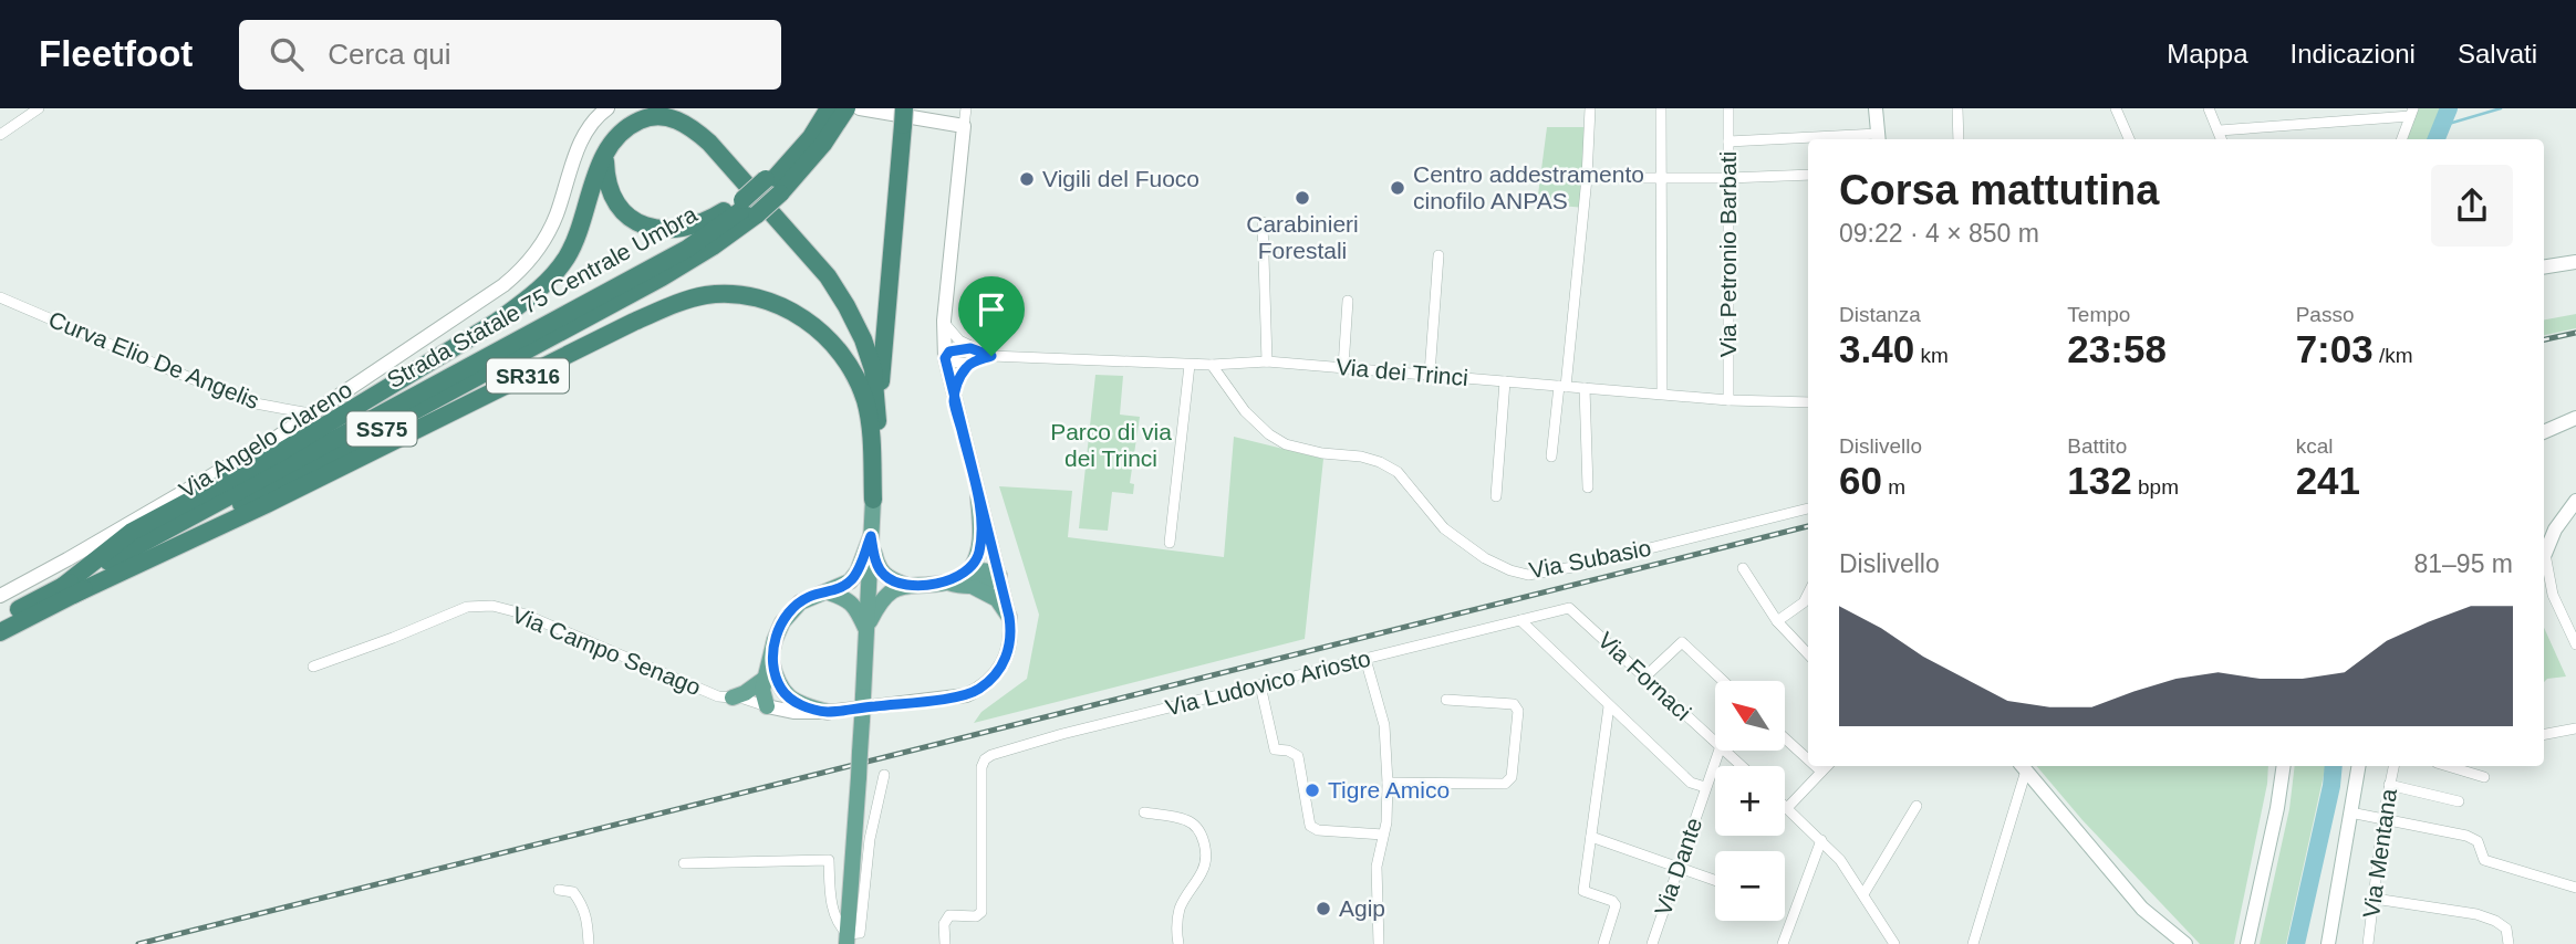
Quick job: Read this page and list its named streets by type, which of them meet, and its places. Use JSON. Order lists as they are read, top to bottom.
{
  "streets": {
    "highway": ["Strada Statale 75 Centrale Umbra", "SR316", "SS75"],
    "street": [
      "Via Petronio Barbati",
      "Curva Elio De Angelis",
      "Via dei Trinci",
      "Via Angelo Clareno",
      "Via Subasio",
      "Via Campo Senago",
      "Via Fornaci",
      "Via Ludovico Ariosto",
      "Via Mentana",
      "Via Dante"
    ]
  },
  "crossings": [
    ["Via Petronio Barbati", "Via dei Trinci"],
    ["Strada Statale 75 Centrale Umbra", "SR316"],
    ["Curva Elio De Angelis", "Via Angelo Clareno"],
    ["Via dei Trinci", "Via Subasio"],
    ["Via Fornaci", "Via Ludovico Ariosto"]
  ],
  "parks": ["Parco di via dei Trinci"],
  "places": [
    "Vigili del Fuoco",
    "Centro addestramento cinofilo ANPAS",
    "Carabinieri Forestali",
    "Tigre Amico",
    "Agip"
  ],
  "north": "top left",
  "page": {
    "header": "Fleetfoot",
    "search": "Cerca qui",
    "nav": ["Mappa", "Indicazioni", "Salvati"],
    "heading": ["Corsa mattutina", "09:22 · 4 × 850 m"],
    "stats": [
      ["Distanza", "3.40 km"],
      ["Tempo", "23:58"],
      ["Passo", "7:03 /km"],
      ["Dislivello", "60 m"],
      ["Battito", "132 bpm"],
      ["kcal", "241"]
    ],
    "chart": ["Dislivello", "81–95 m"],
    "map_buttons": ["+", "−"]
  }
}
